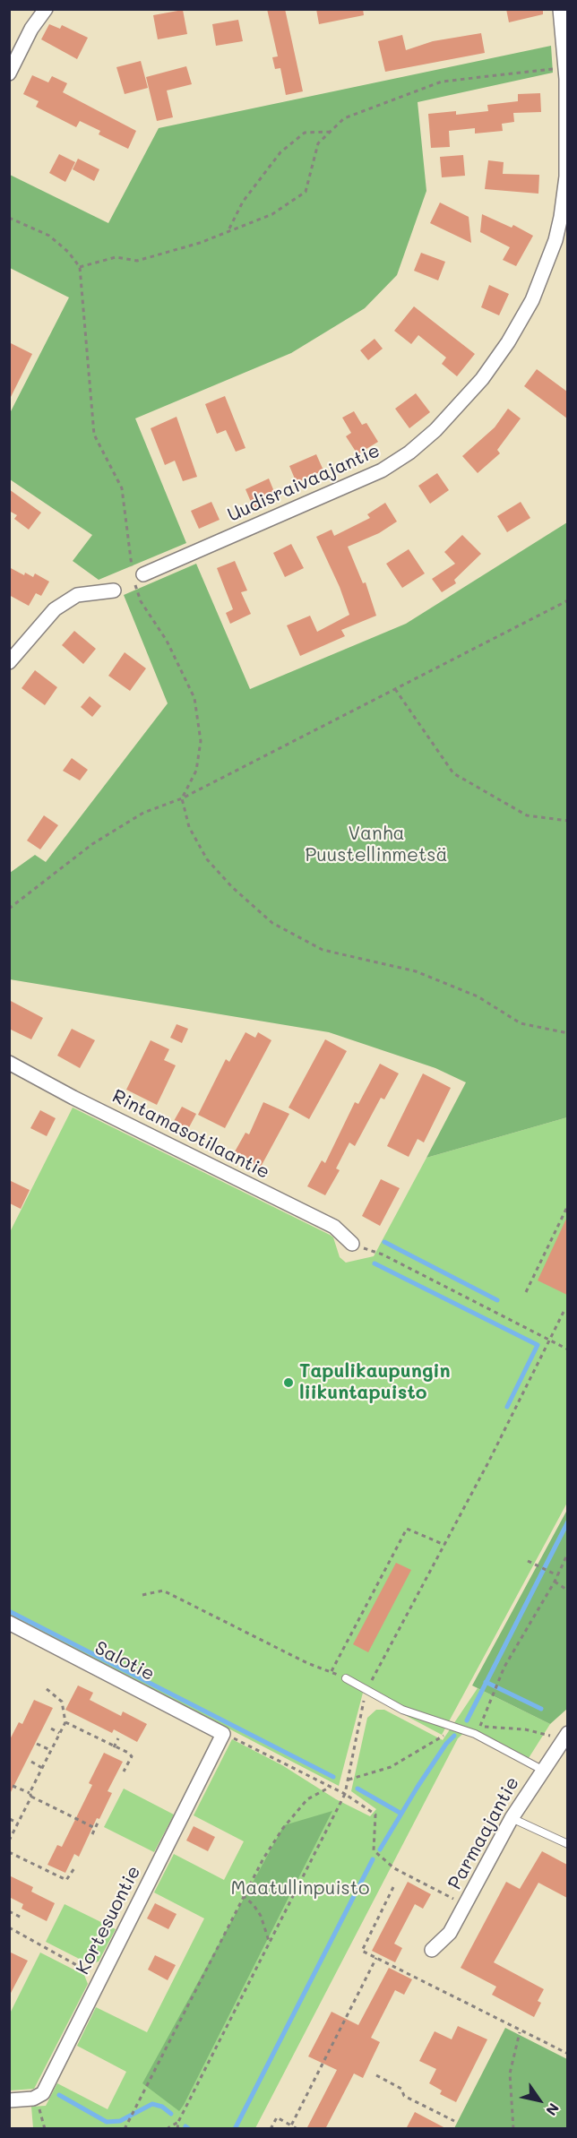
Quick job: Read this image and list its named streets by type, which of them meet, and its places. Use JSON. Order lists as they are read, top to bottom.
{
  "streets": {
    "street": [
      "Uudisraivaajantie",
      "Rintamasotilaantie",
      "Salotie",
      "Parmaajantie",
      "Kortesuontie"
    ]
  },
  "crossings": [
    ["Salotie", "Kortesuontie"]
  ],
  "parks": ["Vanha Puustellinmetsä", "Maatullinpuisto"],
  "places": ["Tapulikaupungin liikuntapuisto"],
  "north": "bottom right"
}
